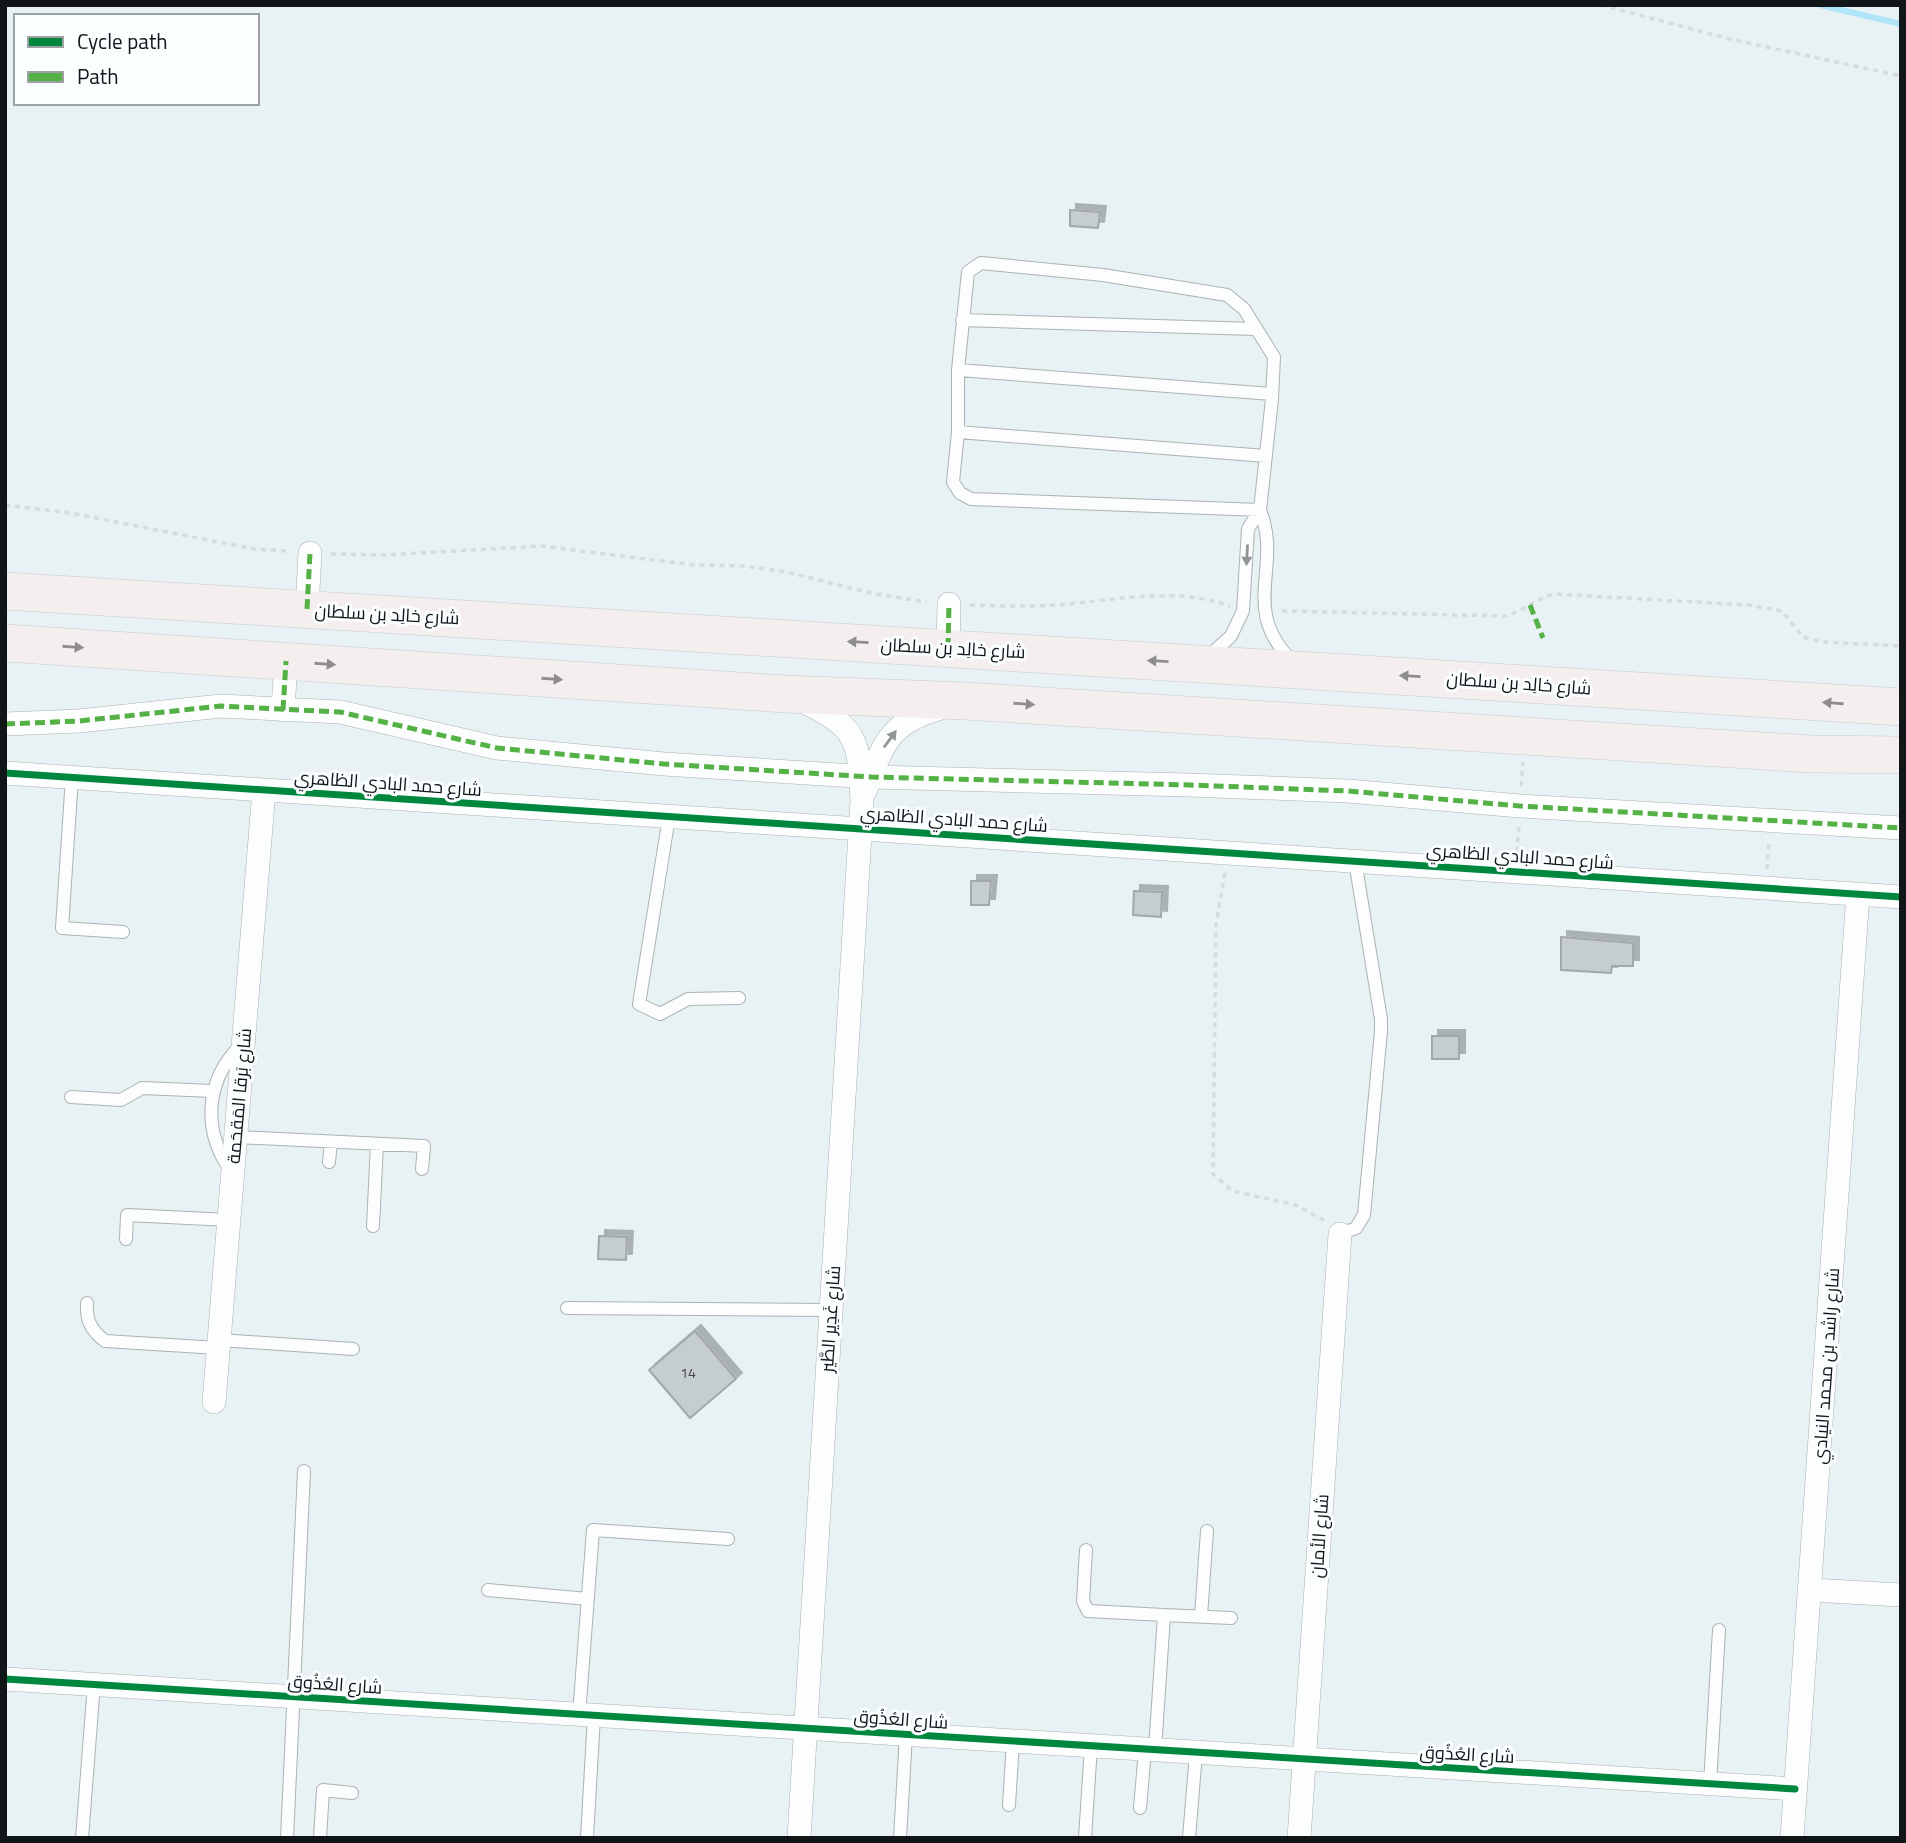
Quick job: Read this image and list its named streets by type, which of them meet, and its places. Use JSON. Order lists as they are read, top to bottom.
{
  "streets": {
    "main road": ["شارع خالِد بن سلطان"],
    "street": [
      "شارع حمد البادي الظاهري",
      "شارع بَرقا المَقحَمة",
      "شارع غَدِير الطَّير",
      "شارع راشد بن محمد النيادي",
      "شارع الأمان",
      "شارع العُذُوق"
    ]
  },
  "crossings": [
    ["شارع حمد البادي الظاهري", "شارع بَرقا المَقحَمة"],
    ["شارع حمد البادي الظاهري", "شارع غَدِير الطَّير"],
    ["شارع حمد البادي الظاهري", "شارع راشد بن محمد النيادي"],
    ["شارع غَدِير الطَّير", "شارع العُذُوق"],
    ["شارع راشد بن محمد النيادي", "شارع العُذُوق"],
    ["شارع الأمان", "شارع العُذُوق"]
  ],
  "house_numbers": ["14"],
  "legend": ["Cycle path", "Path"]
}
